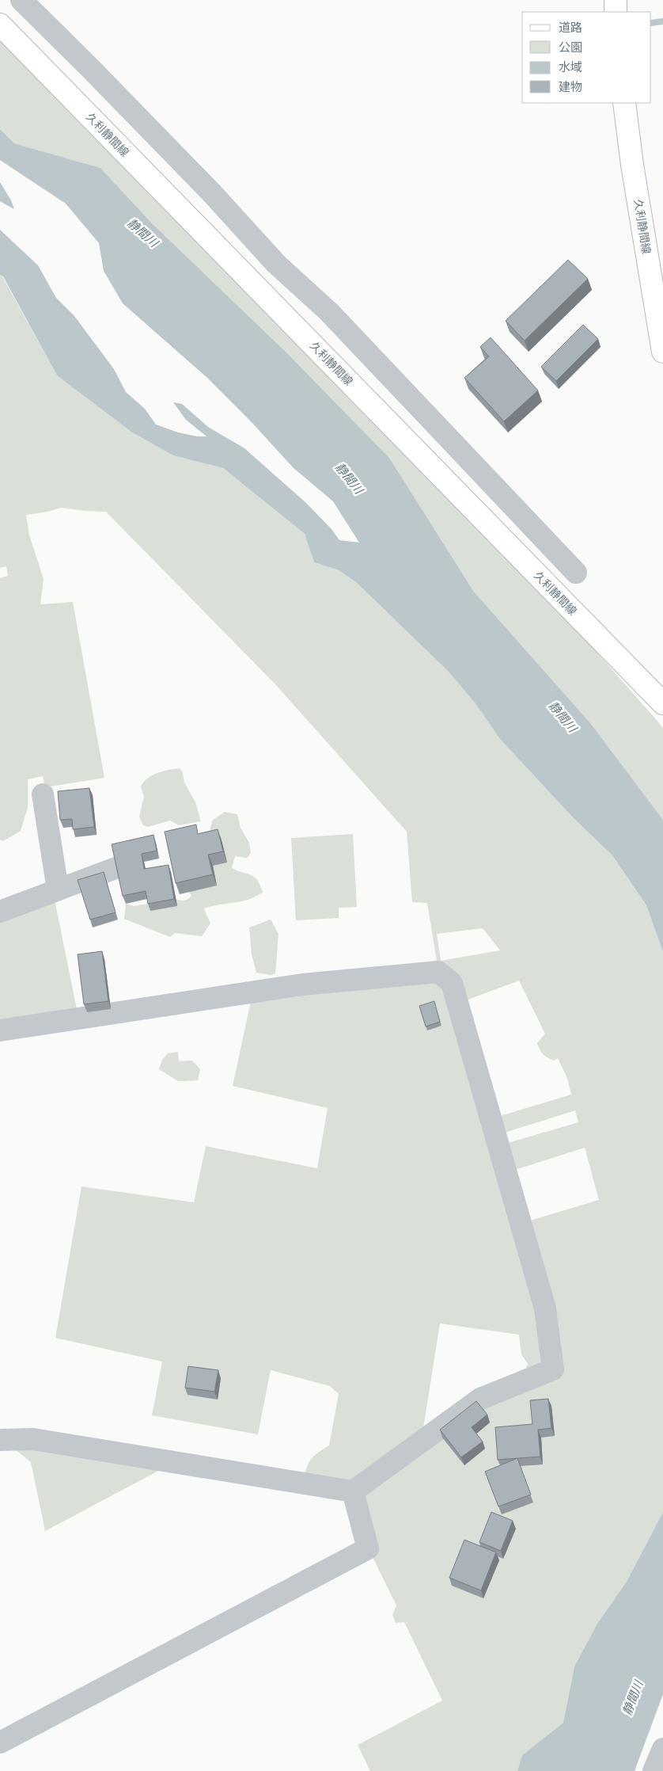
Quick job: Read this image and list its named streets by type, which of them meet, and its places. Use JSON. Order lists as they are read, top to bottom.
{
  "streets": {
    "main road": ["久利静間線"]
  },
  "water": ["静間川"],
  "legend": [
    "道路",
    "公園",
    "水域",
    "建物"
  ]
}
